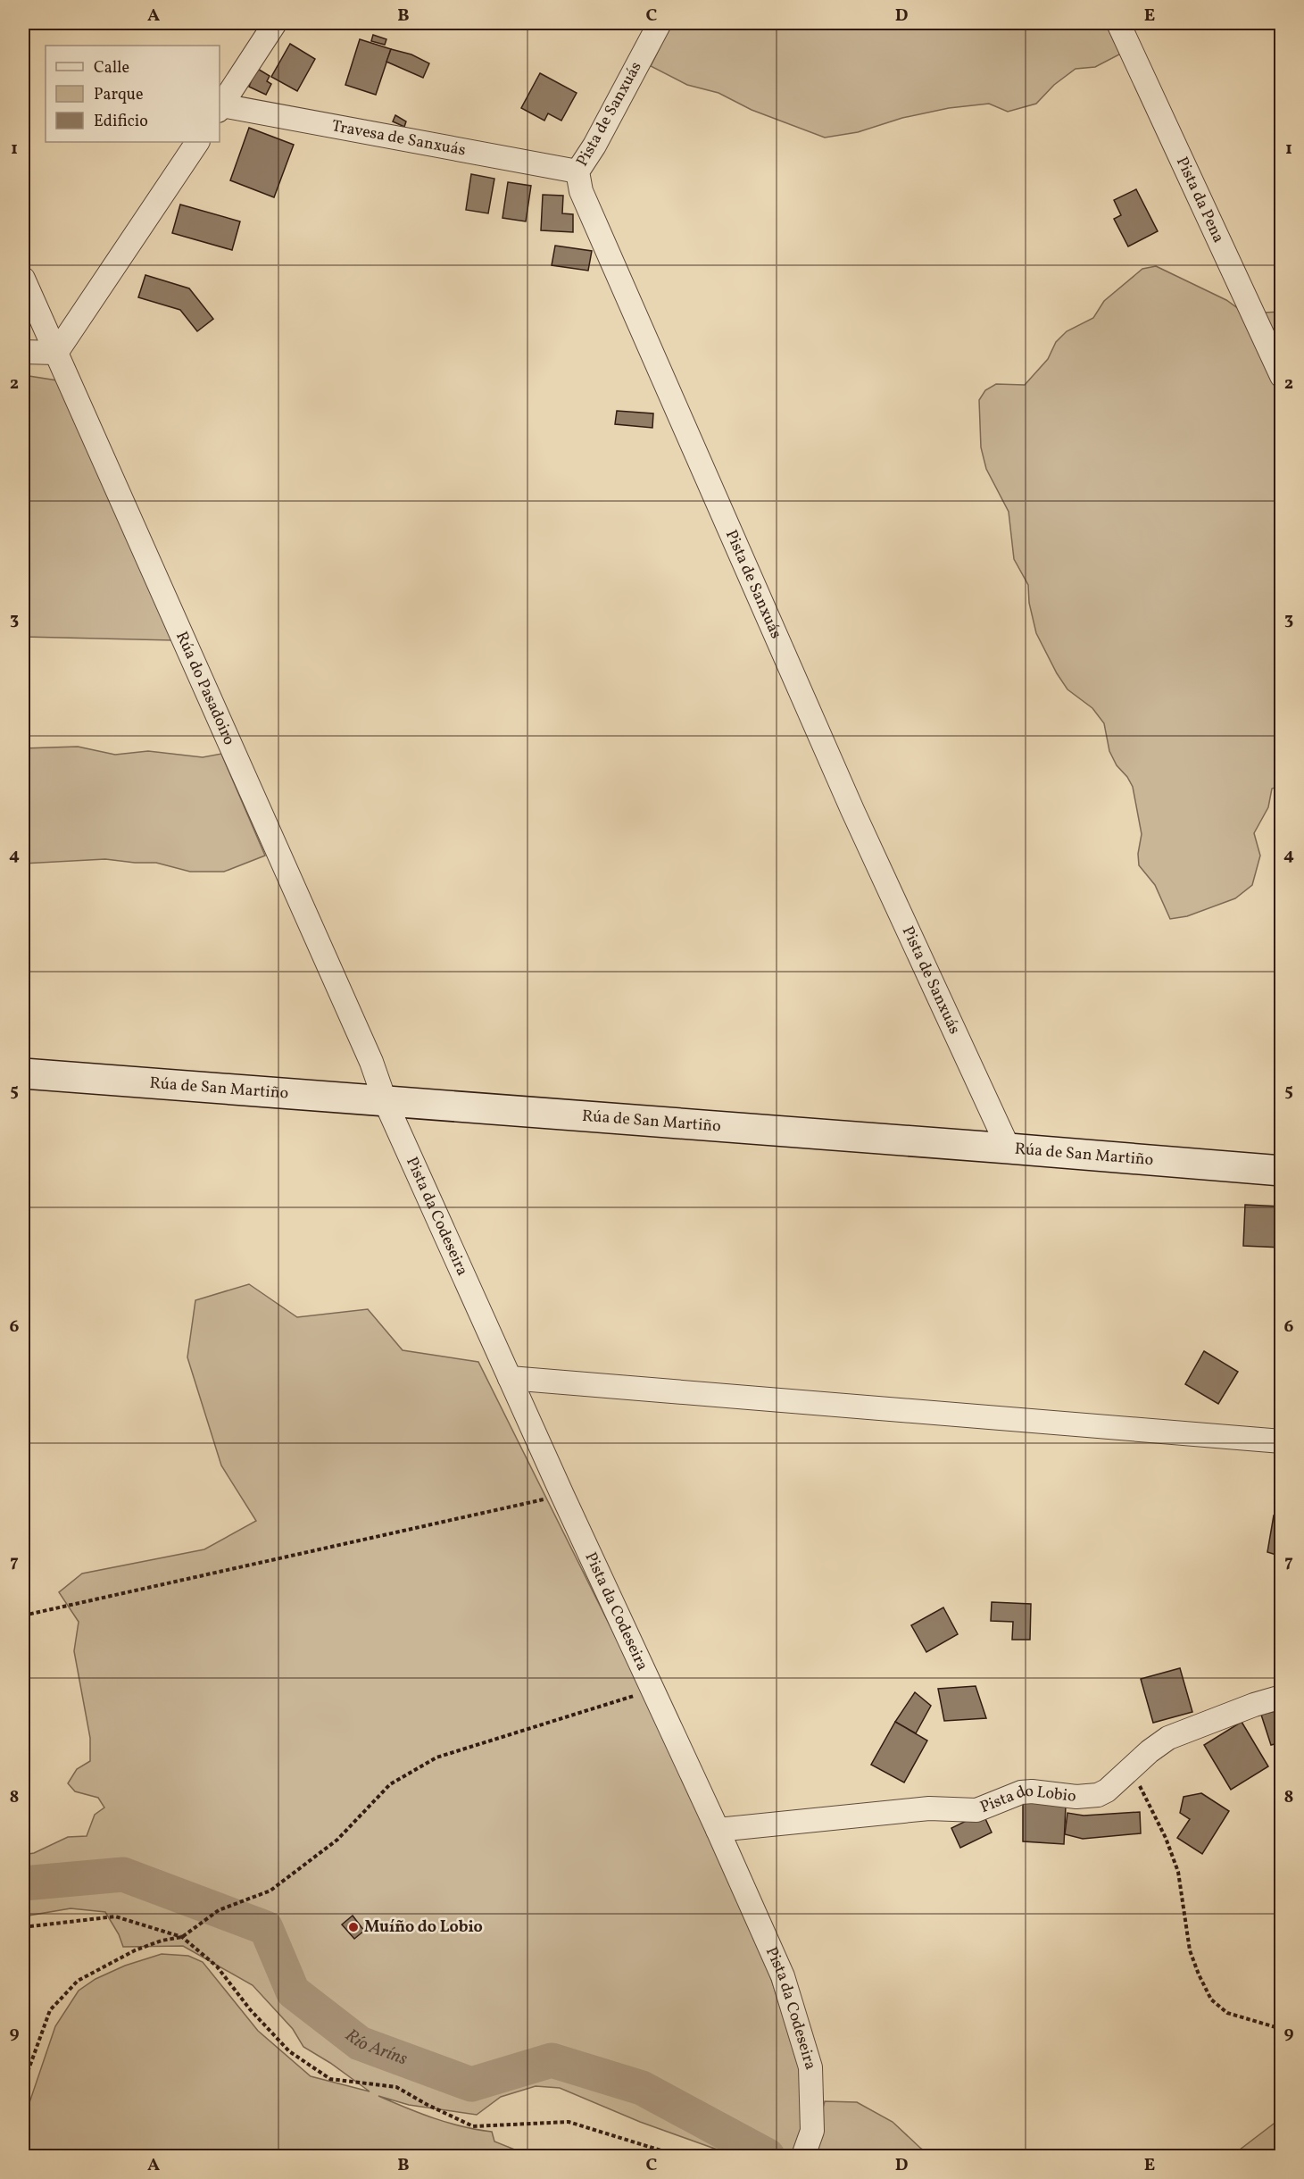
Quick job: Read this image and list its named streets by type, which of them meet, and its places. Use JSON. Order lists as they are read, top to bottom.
{
  "streets": {
    "street": [
      "Pista de Sanxuás",
      "Travesa de Sanxuás",
      "Pista da Pena",
      "Rúa do Pasadoiro",
      "Rúa de San Martiño",
      "Pista da Codeseira",
      "Pista do Lobio"
    ]
  },
  "crossings": [
    ["Pista de Sanxuás", "Travesa de Sanxuás"],
    ["Pista de Sanxuás", "Rúa de San Martiño"],
    ["Rúa do Pasadoiro", "Rúa de San Martiño"],
    ["Rúa do Pasadoiro", "Pista da Codeseira"],
    ["Rúa de San Martiño", "Pista da Codeseira"],
    ["Pista da Codeseira", "Pista do Lobio"]
  ],
  "water": ["Río Aríns"],
  "places": ["Muíño do Lobio"],
  "legend": ["Calle", "Parque", "Edificio"],
  "grid": {
    "columns": [
      "A",
      "B",
      "C",
      "D",
      "E"
    ],
    "rows": [
      "1",
      "2",
      "3",
      "4",
      "5",
      "6",
      "7",
      "8",
      "9"
    ]
  }
}
